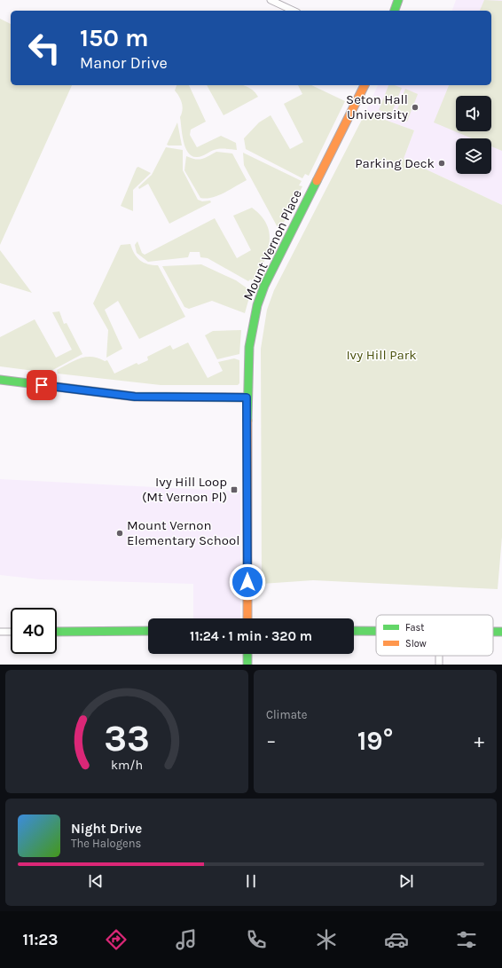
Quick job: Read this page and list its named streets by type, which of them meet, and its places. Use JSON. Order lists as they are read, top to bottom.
{
  "streets": {
    "street": ["Mount Vernon Place"]
  },
  "parks": ["Ivy Hill Park"],
  "places": {
    "other": ["Seton Hall University", "Parking Deck", "Mount Vernon Elementary School"],
    "transit": ["Ivy Hill Loop (Mt Vernon Pl)"]
  },
  "legend": ["Fast", "Slow"],
  "page": {
    "turn": ["150 m", "Manor Drive"],
    "limit": "40",
    "trip": "11:24 · 1 min · 320 m",
    "tile": "Climate",
    "heat": ["−", "19°", "+"],
    "song": ["Night Drive", "The Halogens"],
    "tabs": "11:23",
    "gauge": ["33", "km/h"]
  }
}
